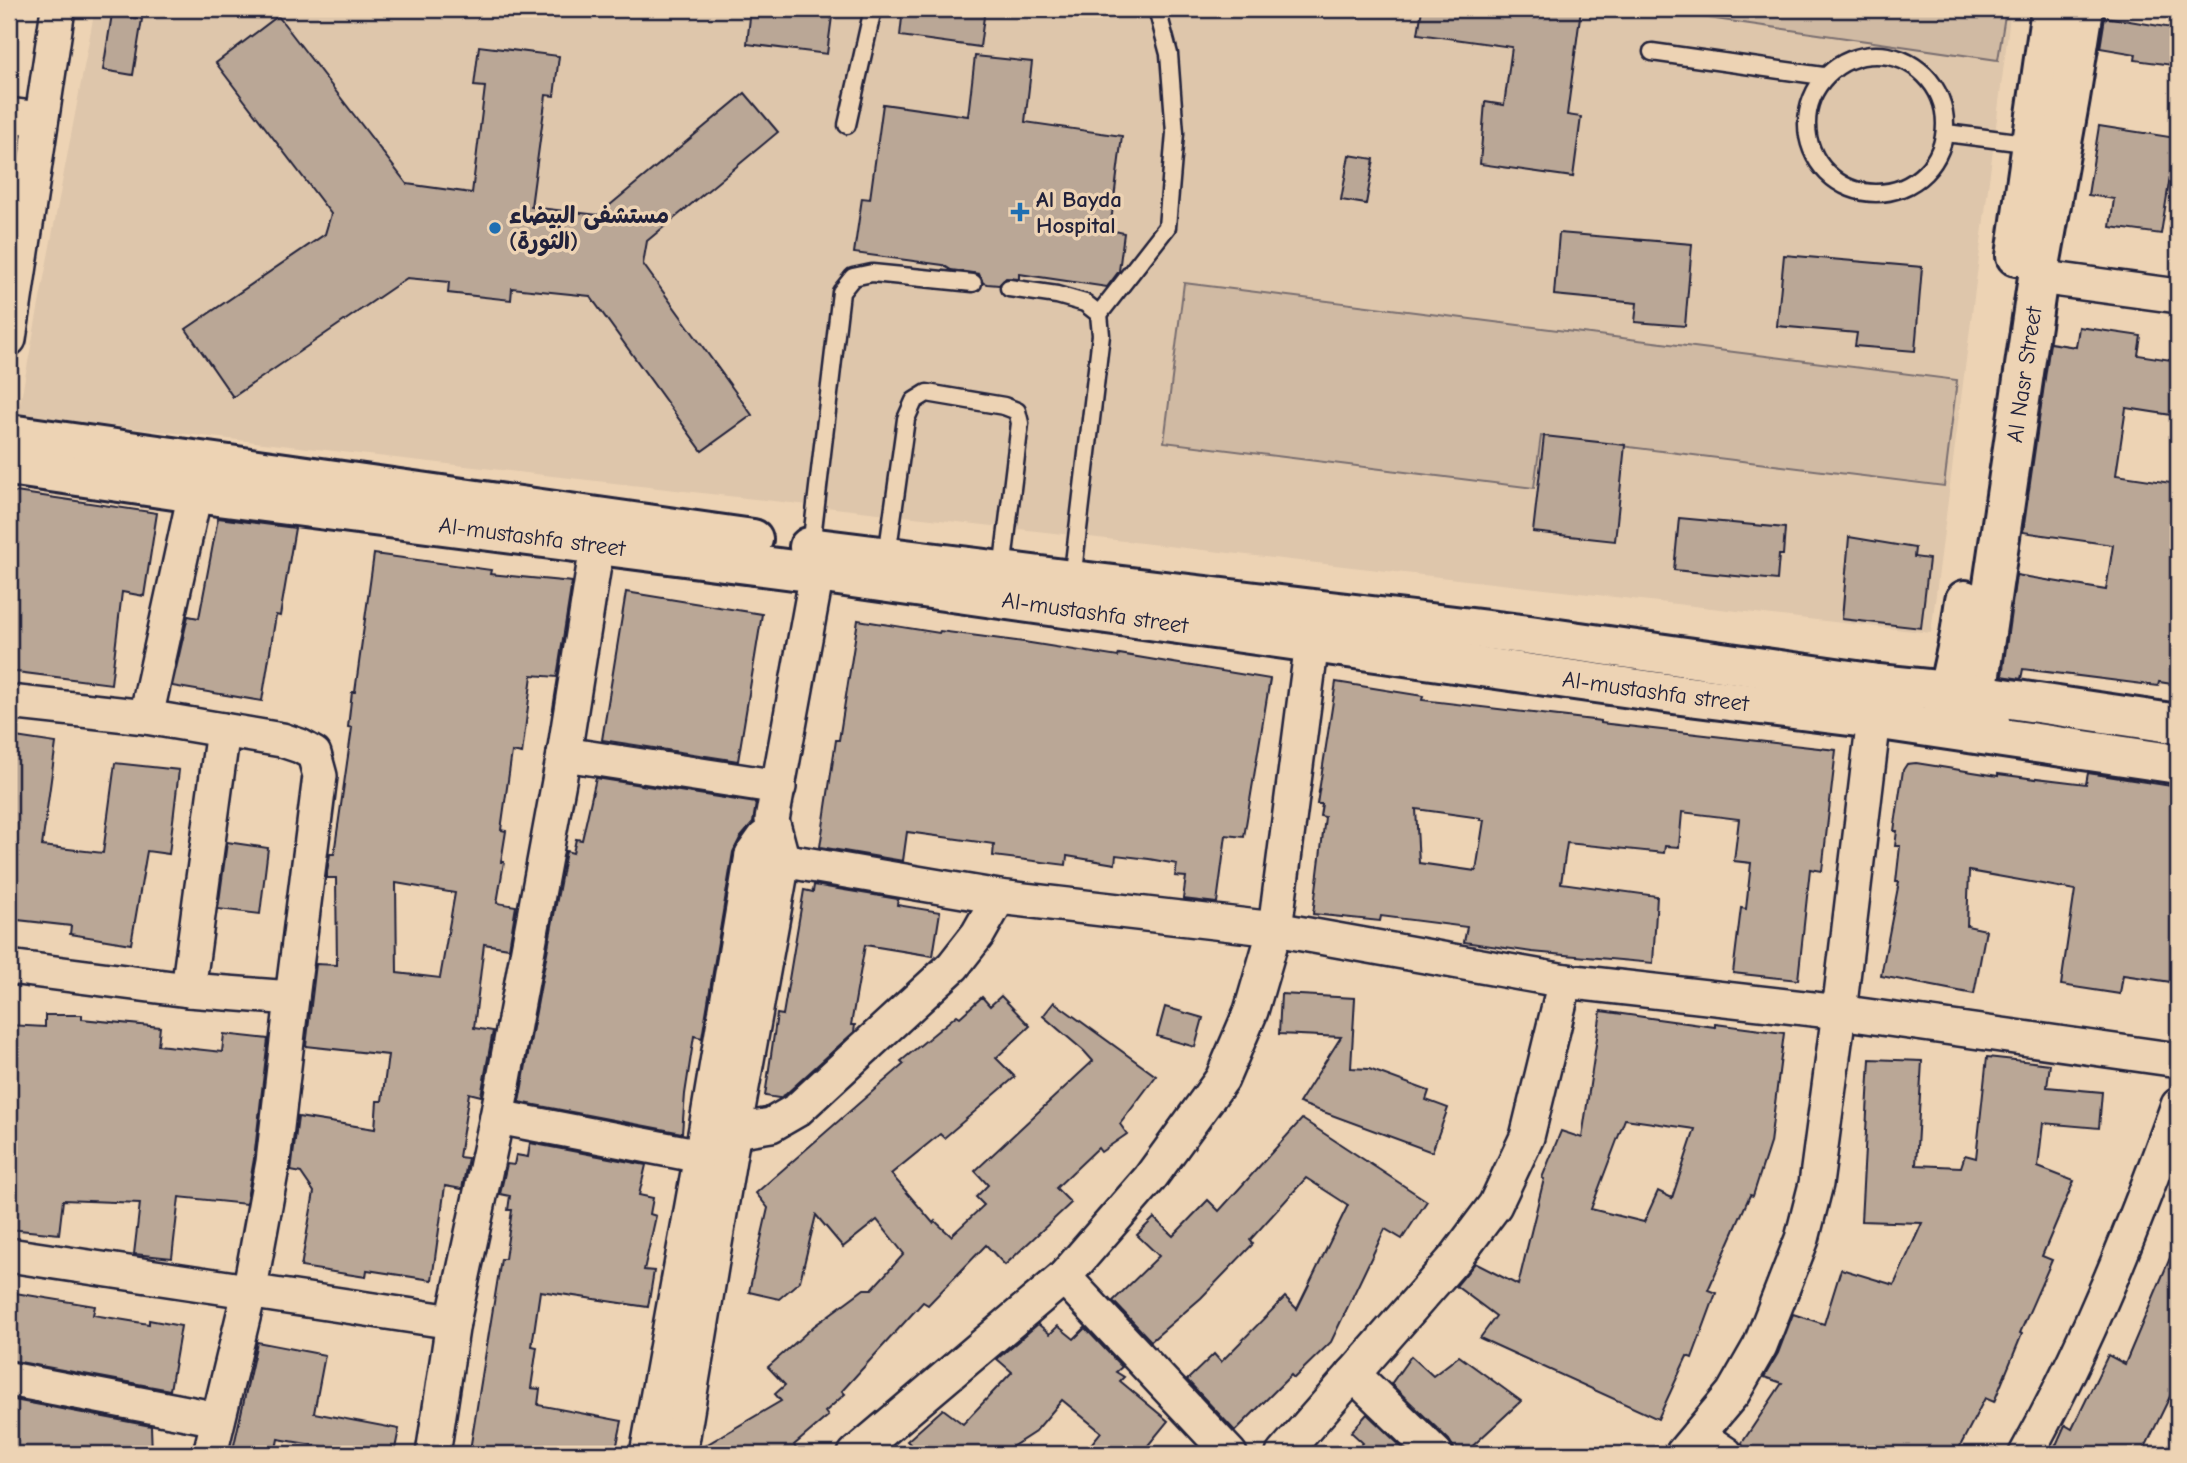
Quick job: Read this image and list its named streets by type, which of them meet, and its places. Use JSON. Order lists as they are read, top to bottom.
{
  "streets": {
    "main road": ["Al Nasr Street", "Al-mustashfa street"]
  },
  "crossings": [
    ["Al Nasr Street", "Al-mustashfa street"]
  ],
  "places": {
    "health": ["Al Bayda Hospital"],
    "other": ["مستشفى البيضاء (الثورة)"]
  }
}
